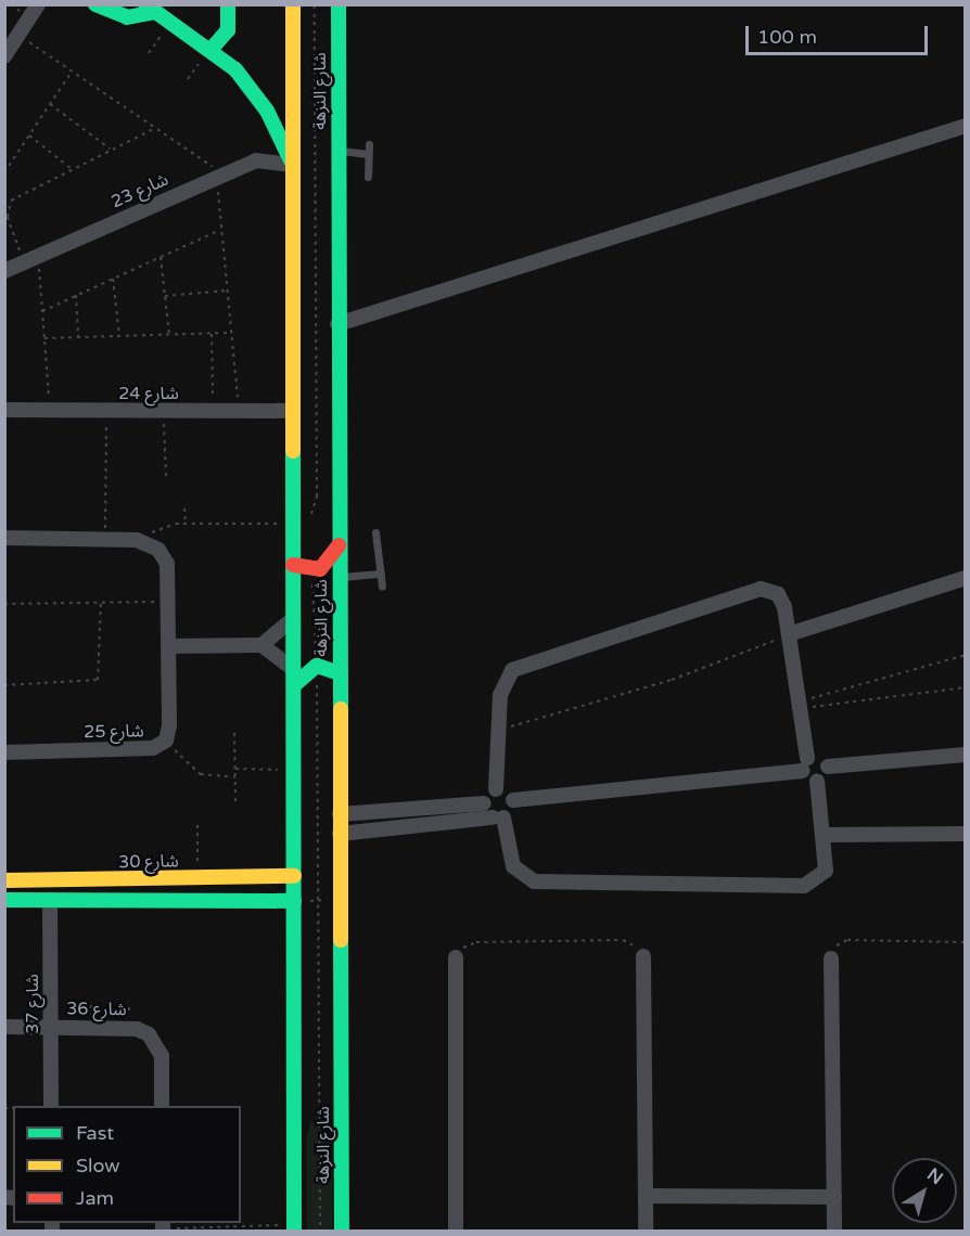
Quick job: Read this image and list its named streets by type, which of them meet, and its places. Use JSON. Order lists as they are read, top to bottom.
{
  "streets": {
    "main road": ["شارع النزهة", "شارع 30"],
    "street": [
      "شارع 23",
      "شارع 24",
      "شارع 25",
      "شارع 37",
      "شارع 36"
    ]
  },
  "crossings": [
    ["شارع النزهة", "شارع 23"],
    ["شارع النزهة", "شارع 24"],
    ["شارع النزهة", "شارع 30"],
    ["شارع 37", "شارع 36"]
  ],
  "legend": ["Fast", "Slow", "Jam"],
  "scale_bar": "100 m",
  "north": "top right"
}
